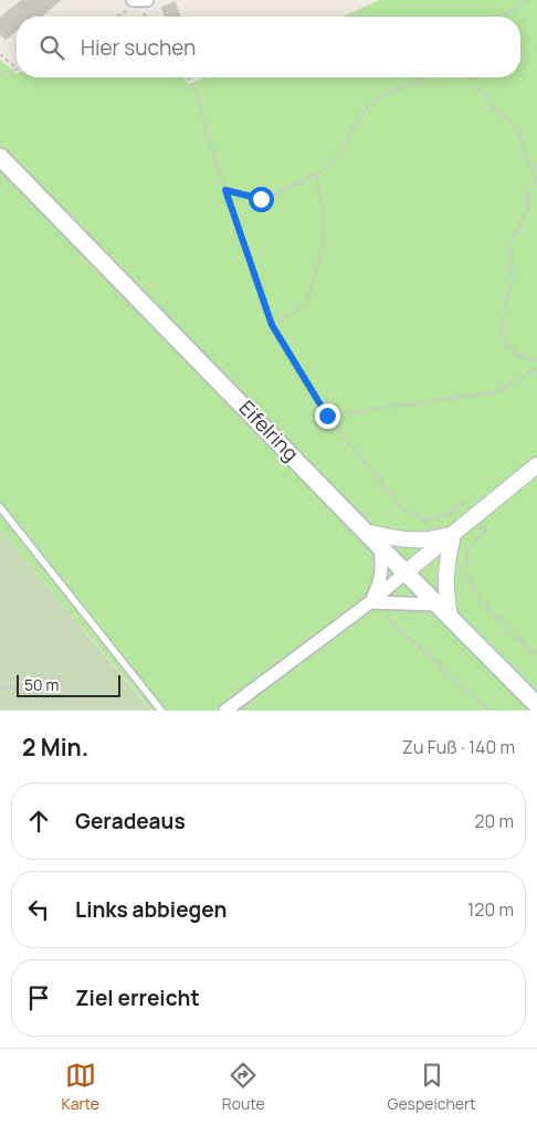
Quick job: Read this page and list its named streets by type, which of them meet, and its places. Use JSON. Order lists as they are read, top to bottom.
{
  "streets": {
    "main road": ["Eifelring"]
  },
  "scale_bar": "50 m",
  "page": {
    "search": "Hier suchen",
    "scale": "50 m",
    "heading": ["2 Min.", "Zu Fuß · 140 m"],
    "list": [
      ["Geradeaus", "20 m"],
      ["Links abbiegen", "120 m"],
      "Ziel erreicht"
    ],
    "nav": ["Karte", "Route", "Gespeichert"]
  }
}
